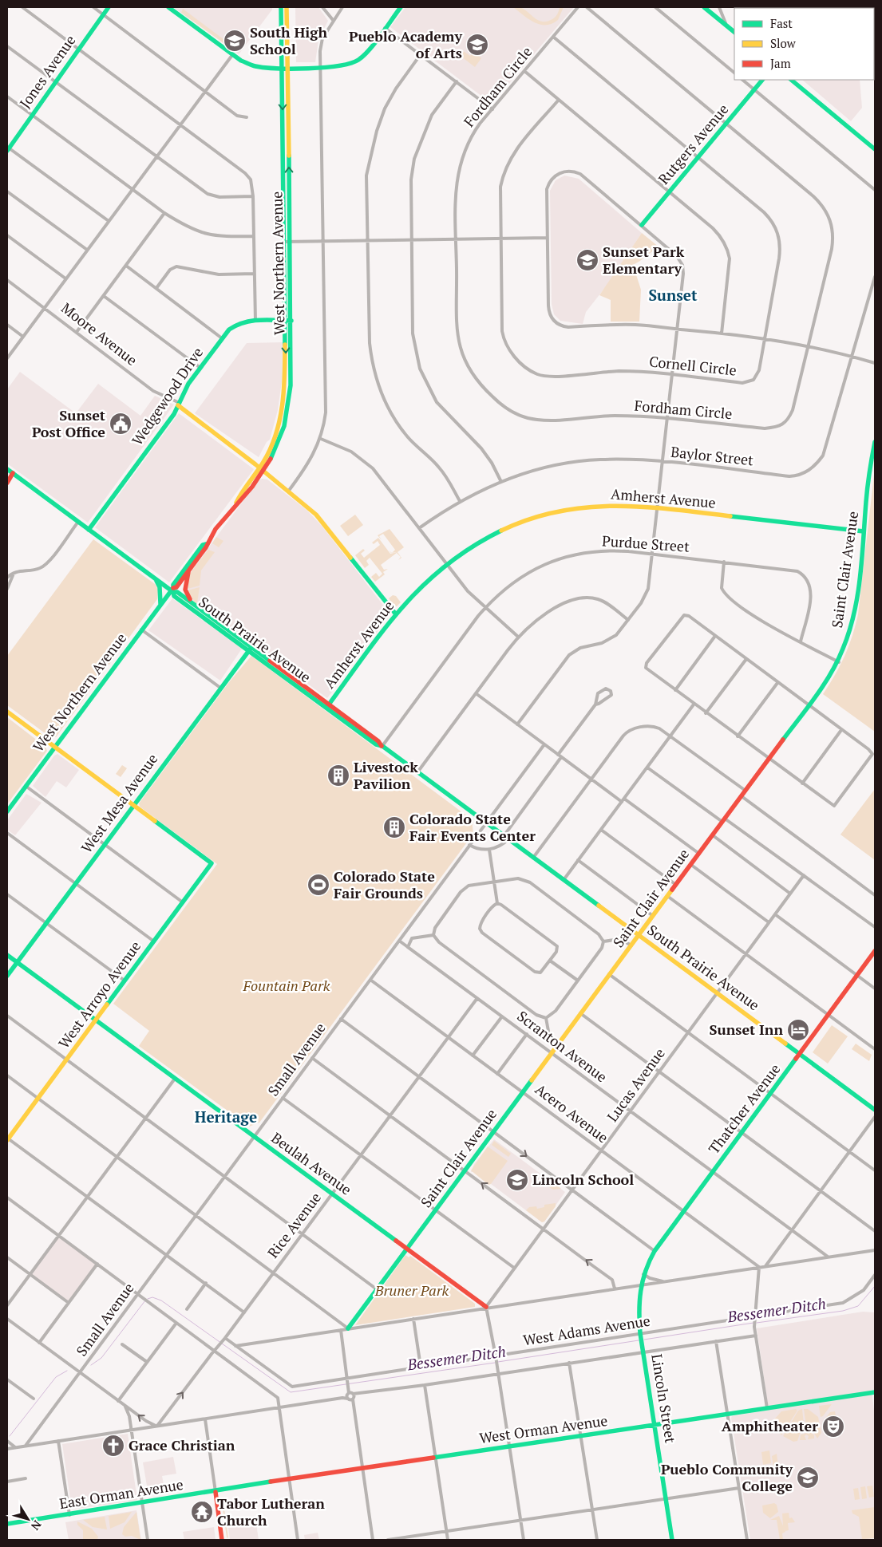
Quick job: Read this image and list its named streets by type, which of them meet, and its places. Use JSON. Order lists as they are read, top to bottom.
{
  "streets": {
    "street": [
      "Jones Avenue",
      "Fordham Circle",
      "Rutgers Avenue",
      "West Northern Avenue",
      "Moore Avenue",
      "Cornell Circle",
      "Wedgewood Drive",
      "Baylor Street",
      "Amherst Avenue",
      "Purdue Street",
      "Saint Clair Avenue",
      "South Prairie Avenue",
      "West Mesa Avenue",
      "West Arroyo Avenue",
      "Scranton Avenue",
      "Small Avenue",
      "Lucas Avenue",
      "Thatcher Avenue",
      "Acero Avenue",
      "Beulah Avenue",
      "Rice Avenue",
      "West Adams Avenue",
      "Lincoln Street",
      "West Orman Avenue",
      "East Orman Avenue"
    ]
  },
  "crossings": [
    ["Fordham Circle", "Rutgers Avenue"],
    ["Fordham Circle", "Cornell Circle"],
    ["Rutgers Avenue", "Cornell Circle"],
    ["West Northern Avenue", "Moore Avenue"],
    ["West Northern Avenue", "Wedgewood Drive"],
    ["West Northern Avenue", "South Prairie Avenue"],
    ["Moore Avenue", "Wedgewood Drive"],
    ["Moore Avenue", "Amherst Avenue"],
    ["Wedgewood Drive", "South Prairie Avenue"],
    ["Amherst Avenue", "Saint Clair Avenue"],
    ["Amherst Avenue", "South Prairie Avenue"],
    ["Purdue Street", "South Prairie Avenue"],
    ["Saint Clair Avenue", "South Prairie Avenue"],
    ["Saint Clair Avenue", "Scranton Avenue"],
    ["Saint Clair Avenue", "Acero Avenue"],
    ["Saint Clair Avenue", "Beulah Avenue"],
    ["South Prairie Avenue", "West Mesa Avenue"],
    ["South Prairie Avenue", "Small Avenue"],
    ["South Prairie Avenue", "Lucas Avenue"],
    ["South Prairie Avenue", "Thatcher Avenue"],
    ["West Mesa Avenue", "West Arroyo Avenue"],
    ["West Mesa Avenue", "Beulah Avenue"],
    ["West Arroyo Avenue", "Beulah Avenue"],
    ["Scranton Avenue", "Small Avenue"],
    ["Scranton Avenue", "Lucas Avenue"],
    ["Scranton Avenue", "Thatcher Avenue"],
    ["Scranton Avenue", "Rice Avenue"],
    ["Small Avenue", "Acero Avenue"],
    ["Small Avenue", "Beulah Avenue"],
    ["Small Avenue", "West Adams Avenue"],
    ["Lucas Avenue", "Acero Avenue"],
    ["Lucas Avenue", "Beulah Avenue"],
    ["Thatcher Avenue", "Acero Avenue"],
    ["Thatcher Avenue", "Lincoln Street"],
    ["Acero Avenue", "Rice Avenue"],
    ["Beulah Avenue", "Rice Avenue"],
    ["Rice Avenue", "West Adams Avenue"],
    ["West Adams Avenue", "Lincoln Street"],
    ["Lincoln Street", "West Orman Avenue"],
    ["West Orman Avenue", "East Orman Avenue"]
  ],
  "districts": ["Sunset", "Heritage"],
  "water": ["Bessemer Ditch"],
  "parks": ["Fountain Park", "Bruner Park"],
  "places": {
    "school or university": [
      "South High School",
      "Pueblo Academy of Arts",
      "Sunset Park Elementary",
      "Lincoln School",
      "Pueblo Community College"
    ],
    "public building": ["Sunset Post Office"],
    "building": ["Livestock Pavilion", "Colorado State Fair Events Center"],
    "sports": ["Colorado State Fair Grounds"],
    "hotel": ["Sunset Inn"],
    "theatre": ["Amphitheater"],
    "church": ["Grace Christian"],
    "temple": ["Tabor Lutheran Church"]
  },
  "legend": ["Fast", "Slow", "Jam"],
  "north": "bottom right"
}
